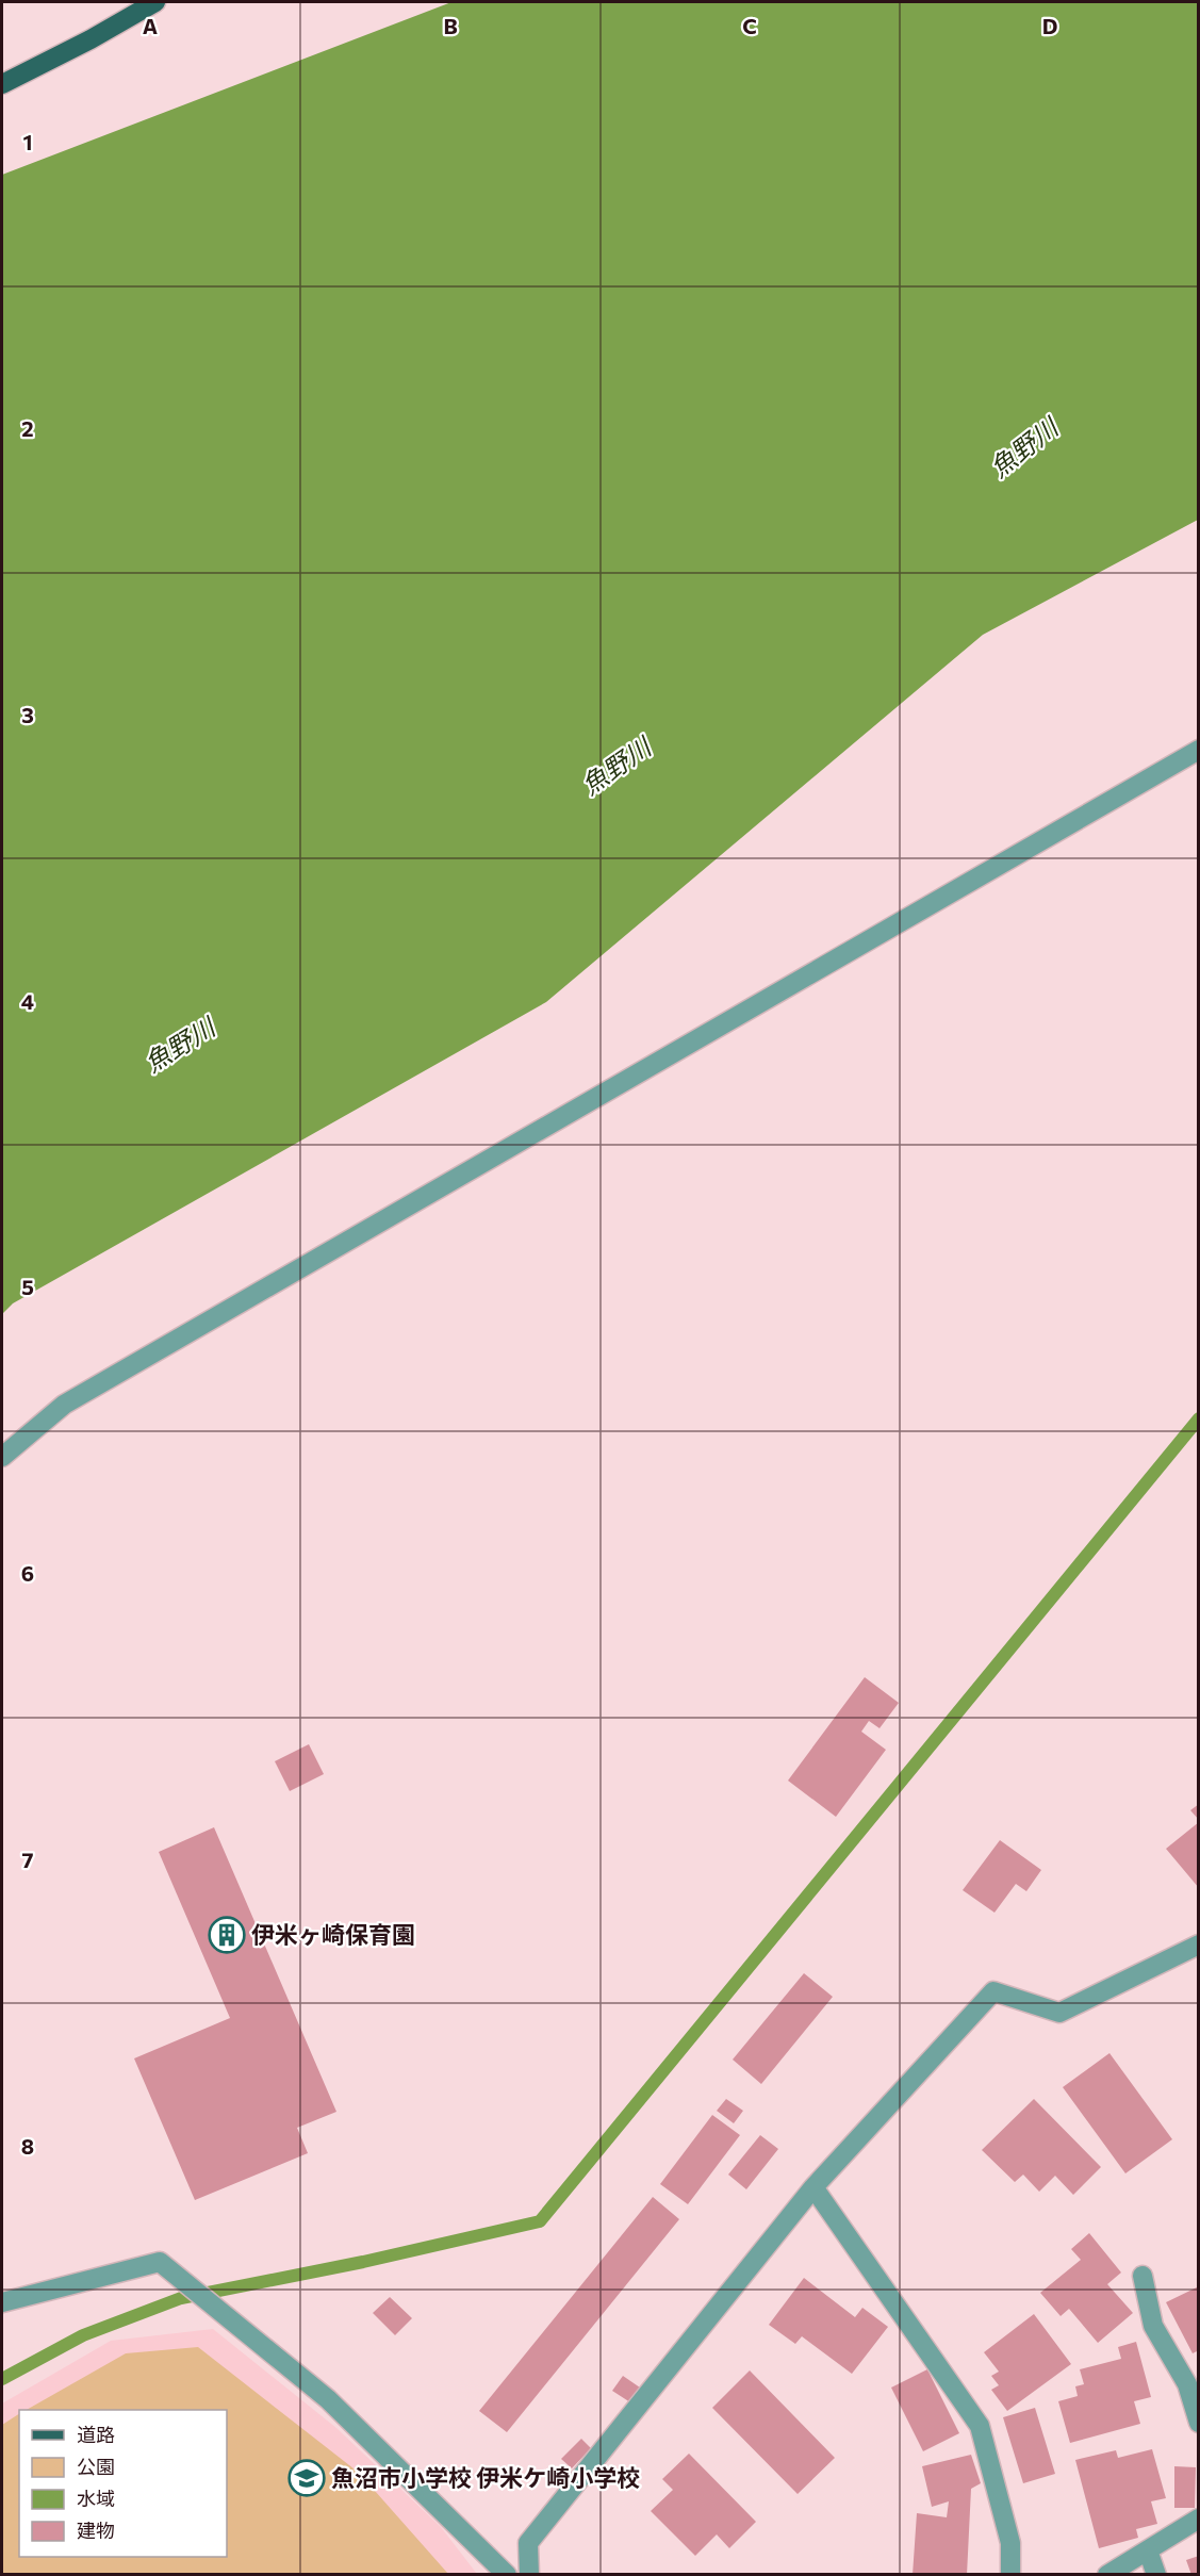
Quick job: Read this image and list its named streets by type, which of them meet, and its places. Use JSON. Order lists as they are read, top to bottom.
{
  "water": ["魚野川"],
  "places": {
    "building": ["伊米ヶ崎保育園"],
    "school or university": ["魚沼市小学校 伊米ケ崎小学校"]
  },
  "legend": [
    "道路",
    "公園",
    "水域",
    "建物"
  ],
  "grid": {
    "columns": [
      "A",
      "B",
      "C",
      "D"
    ],
    "rows": [
      "1",
      "2",
      "3",
      "4",
      "5",
      "6",
      "7",
      "8"
    ]
  }
}
